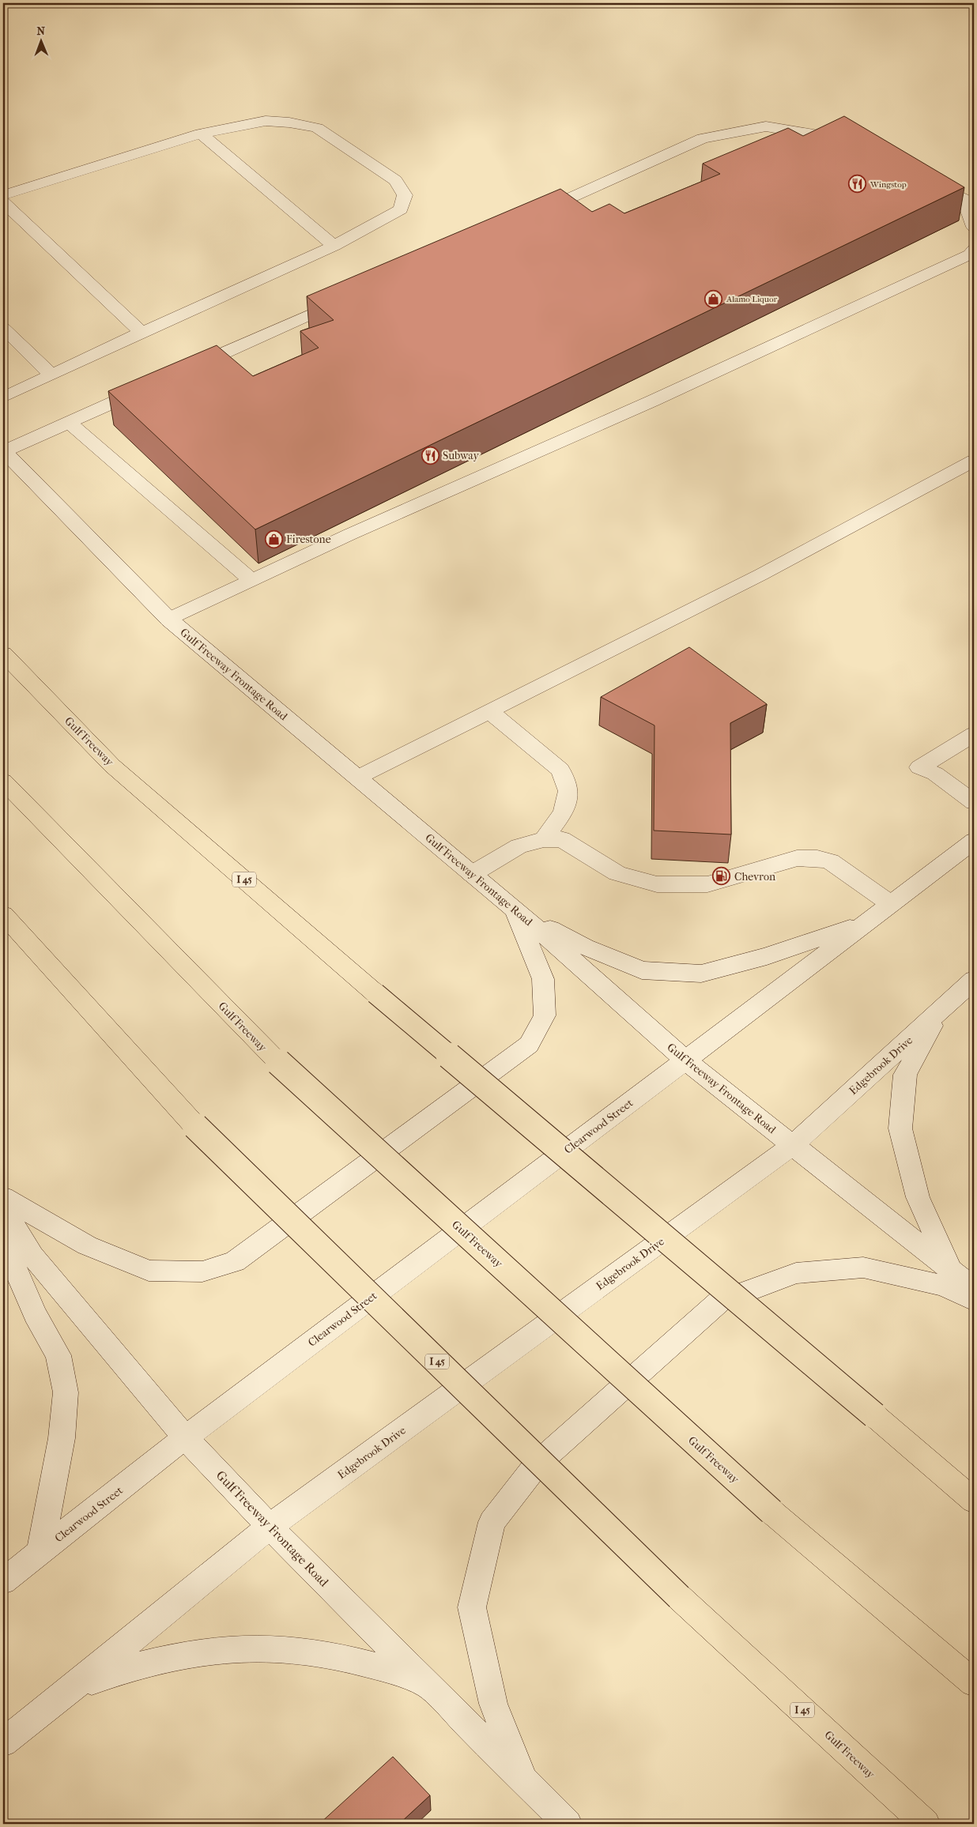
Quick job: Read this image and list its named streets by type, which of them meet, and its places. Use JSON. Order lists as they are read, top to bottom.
{
  "streets": {
    "highway": ["Gulf Freeway", "I 45"],
    "main road": ["Gulf Freeway Frontage Road", "Edgebrook Drive", "Clearwood Street"]
  },
  "crossings": [
    ["Gulf Freeway Frontage Road", "Edgebrook Drive"],
    ["Gulf Freeway Frontage Road", "Clearwood Street"]
  ],
  "places": {
    "restaurant": ["Wingstop", "Subway"],
    "shop": ["Alamo Liquor", "Firestone"],
    "fuel station": ["Chevron"]
  },
  "north": "top"
}
